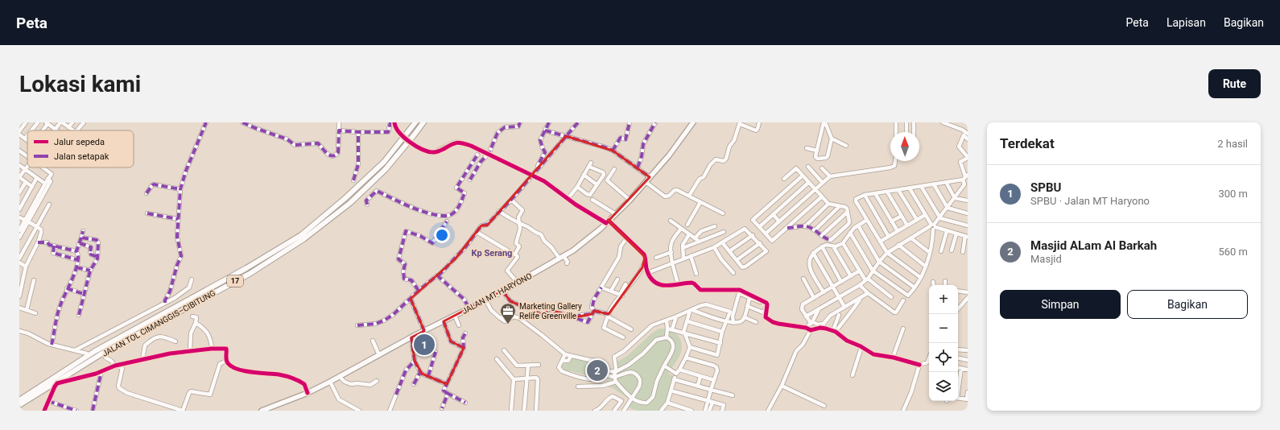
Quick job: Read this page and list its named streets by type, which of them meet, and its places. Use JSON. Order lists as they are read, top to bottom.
{
  "streets": {
    "highway": ["17", "JALAN TOL CIMANGGIS–CIBITUNG"],
    "main road": ["JALAN MT HARYONO"]
  },
  "districts": ["Kp Serang"],
  "places": {
    "office": ["Marketing Gallery Relife Greenville"]
  },
  "legend": ["Jalur sepeda", "Jalan setapak"],
  "north": "top",
  "page": {
    "header": "Peta",
    "nav": ["Peta", "Lapisan", "Bagikan"],
    "buttons": [
      "Rute",
      ["Simpan", "Bagikan"]
    ],
    "title": "Lokasi kami",
    "heading": ["Terdekat", "2 hasil"],
    "list": [
      {
        "mark": "1",
        "name": "SPBU",
        "note": "SPBU · Jalan MT Haryono",
        "value": "300 m"
      },
      {
        "mark": "2",
        "name": "Masjid ALam Al Barkah",
        "note": "Masjid",
        "value": "560 m"
      }
    ],
    "map_buttons": ["+", "−"],
    "pins": ["1", "2"]
  }
}
